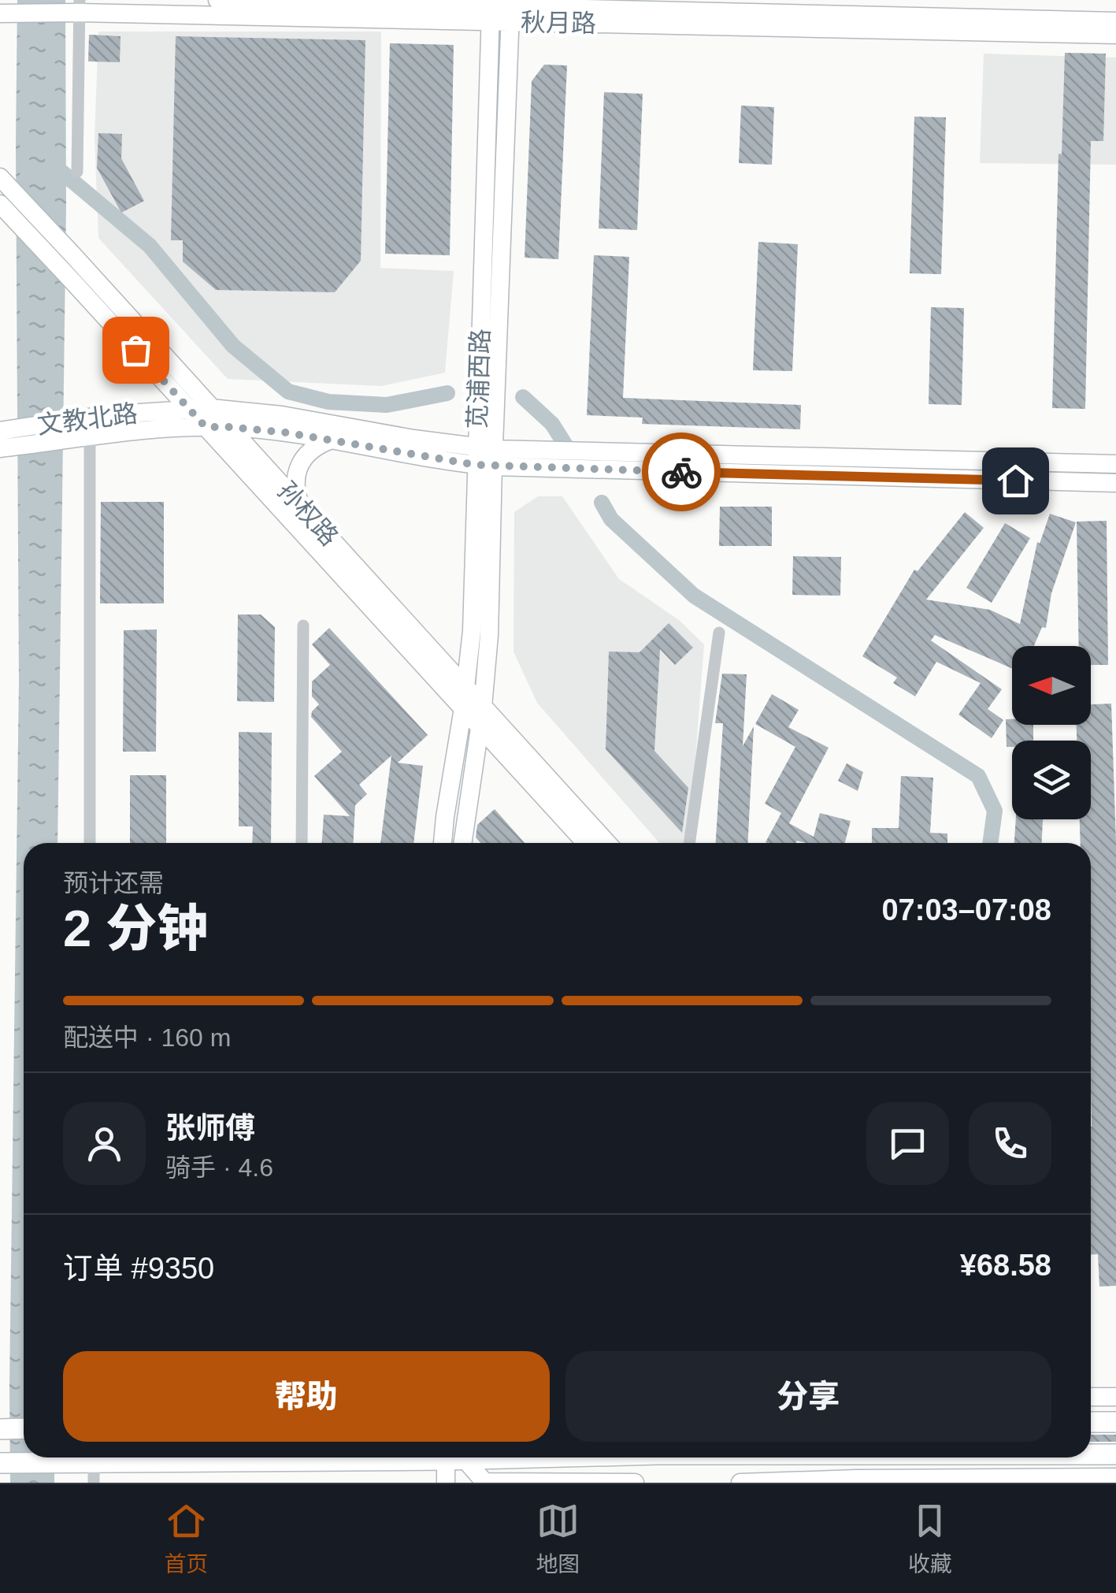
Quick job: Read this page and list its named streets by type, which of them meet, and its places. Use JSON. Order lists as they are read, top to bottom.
{
  "streets": {
    "street": [
      "秋月路",
      "苋浦西路",
      "文教北路",
      "孙权路"
    ]
  },
  "crossings": [
    ["秋月路", "苋浦西路"],
    ["苋浦西路", "文教北路"],
    ["苋浦西路", "孙权路"],
    ["文教北路", "孙权路"]
  ],
  "north": "left",
  "page": {
    "heading": ["2 分钟", "预计还需", "07:03–07:08"],
    "panel": [
      "张师傅",
      "骑手 · 4.6",
      "订单 #9350",
      "¥68.58"
    ],
    "bar": "配送中 · 160 m",
    "buttons": ["帮助", "分享"],
    "tabs": ["首页", "地图", "收藏"]
  }
}
